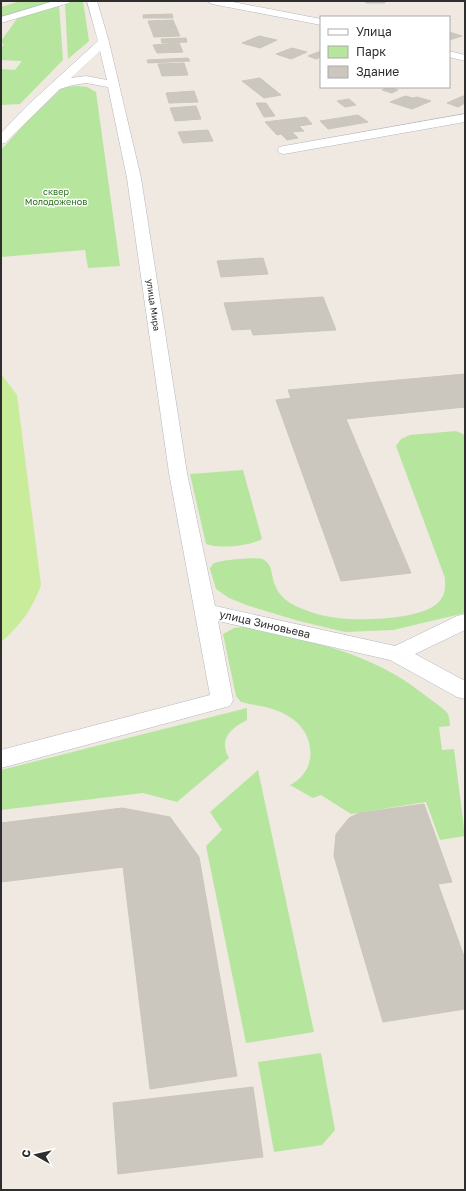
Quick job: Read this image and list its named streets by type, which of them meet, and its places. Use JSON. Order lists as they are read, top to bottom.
{
  "streets": {
    "street": ["улица Мира", "улица Зиновьева"]
  },
  "crossings": [
    ["улица Мира", "улица Зиновьева"]
  ],
  "parks": ["сквер Молодоженов"],
  "legend": ["Улица", "Парк", "Здание"],
  "north": "left"
}
